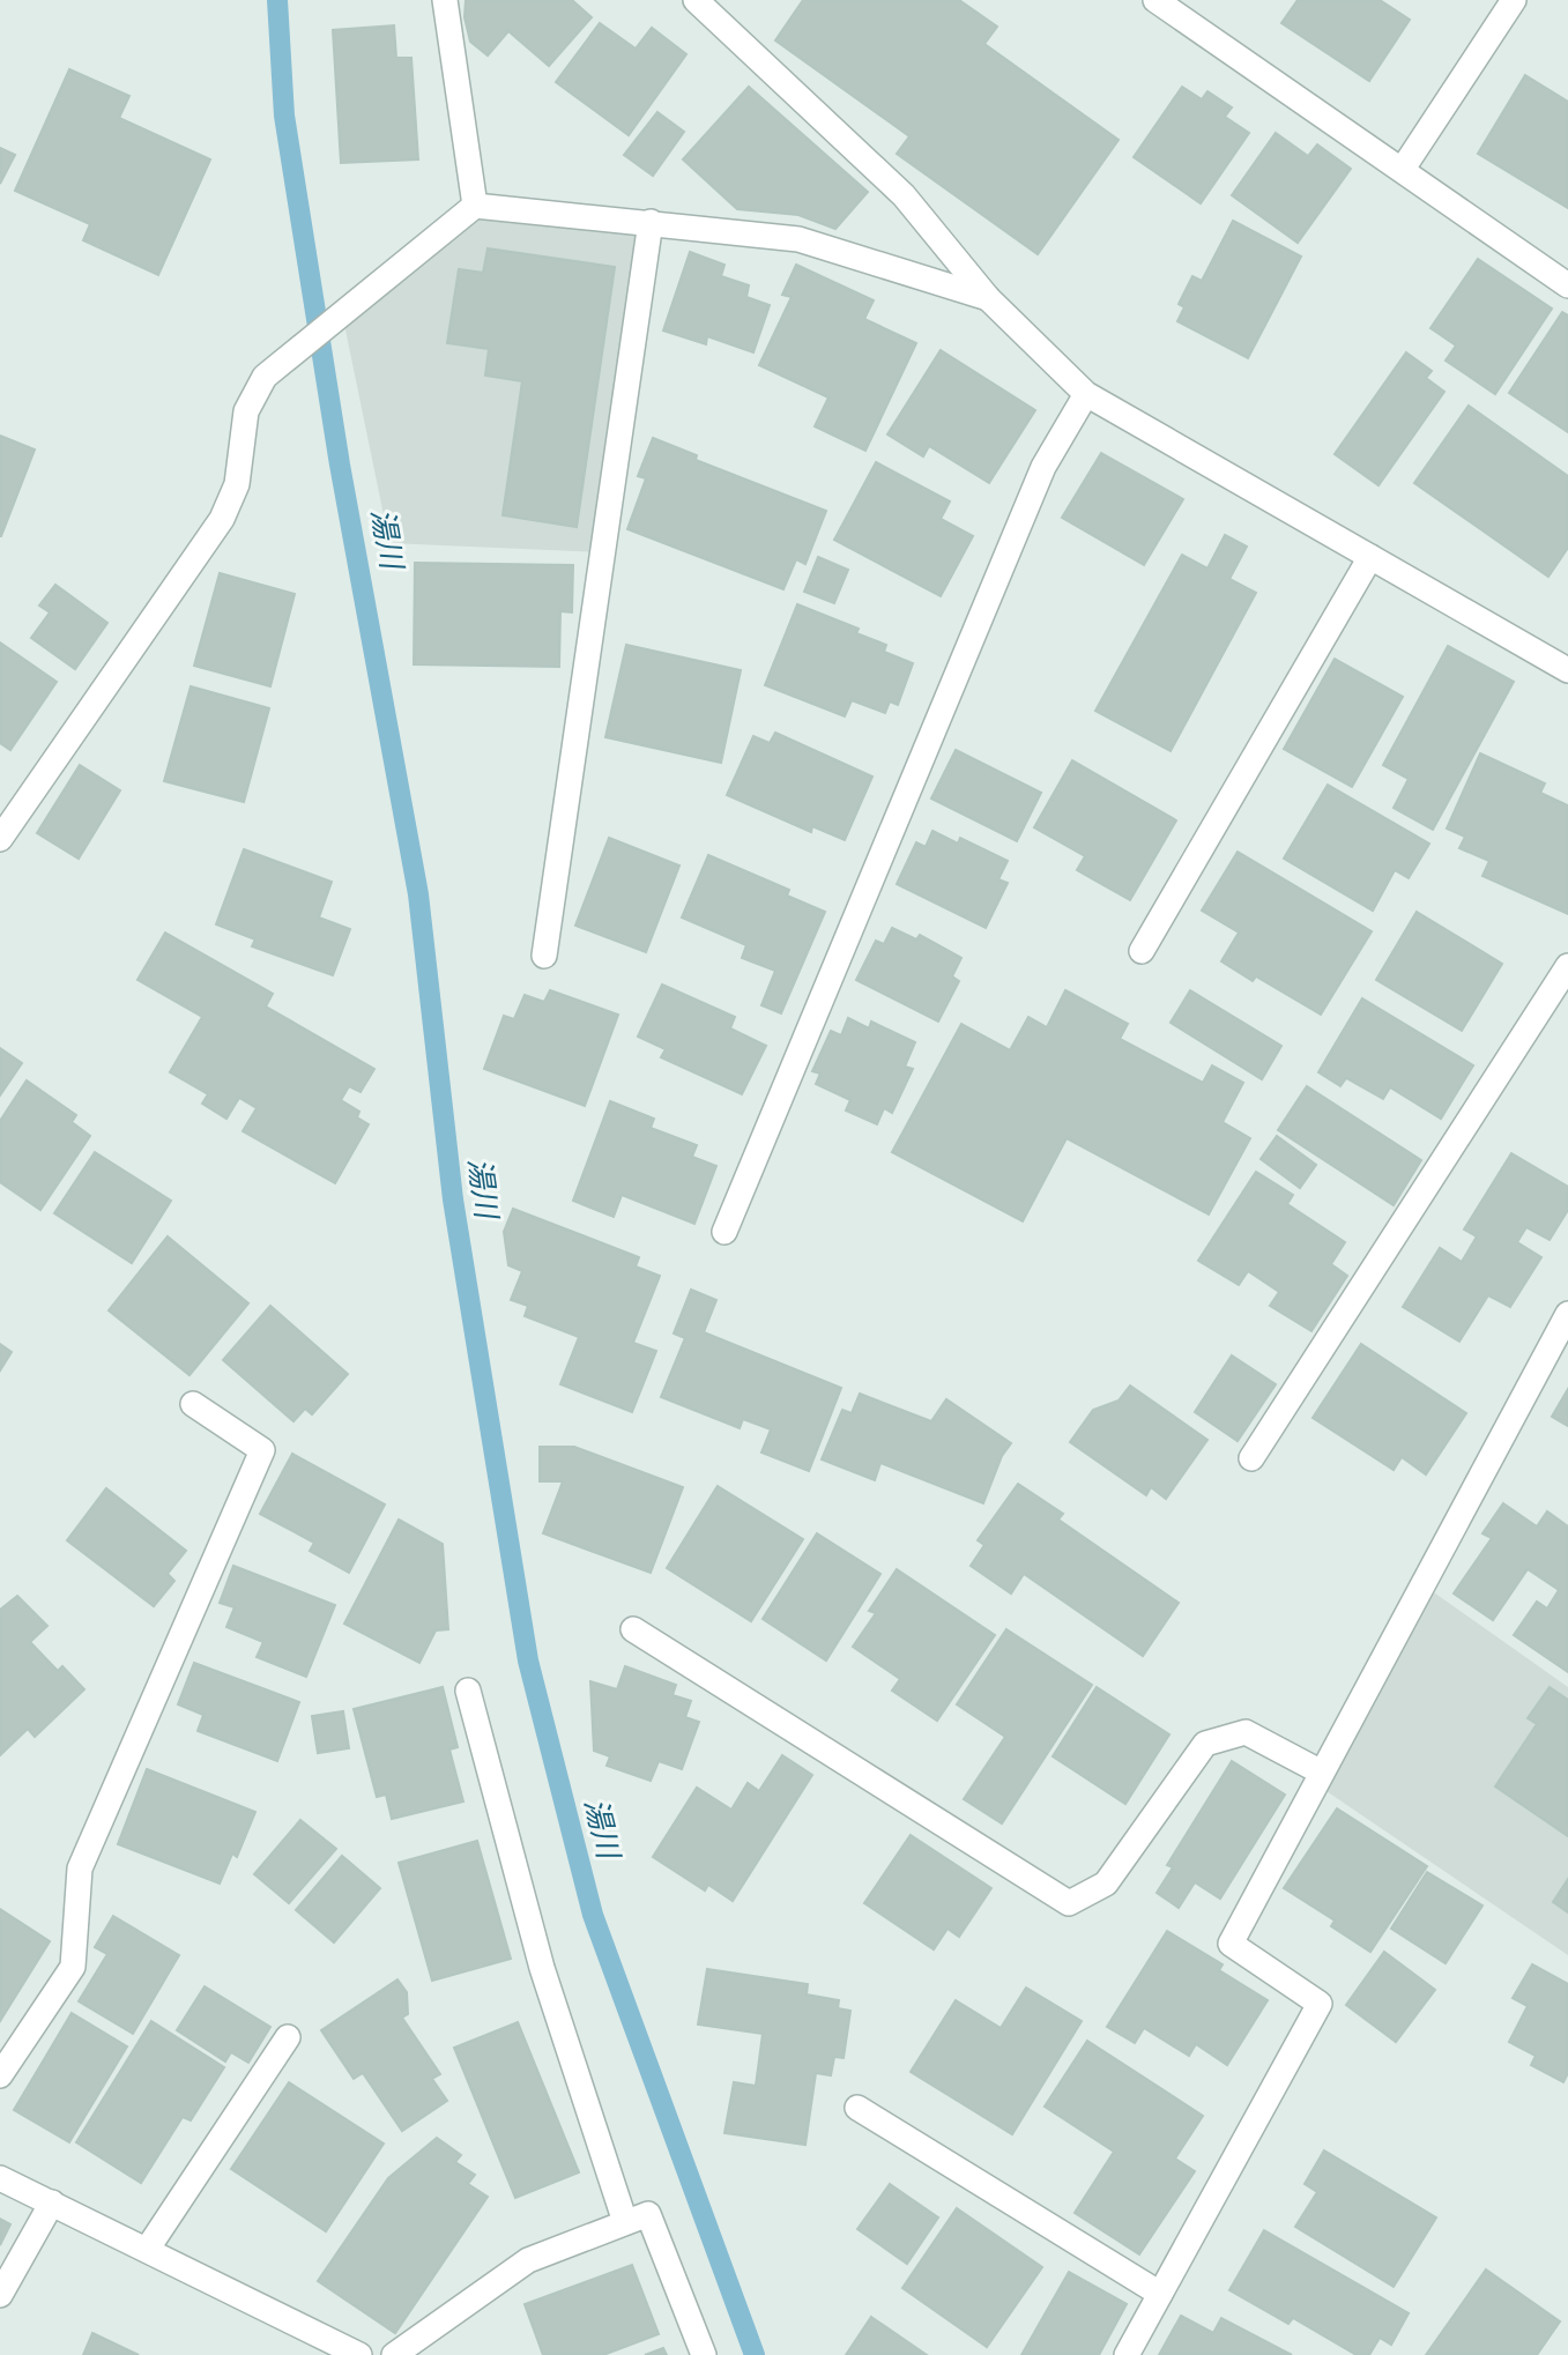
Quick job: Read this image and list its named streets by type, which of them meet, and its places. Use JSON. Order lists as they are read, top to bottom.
{
  "water": ["湯川"]
}
